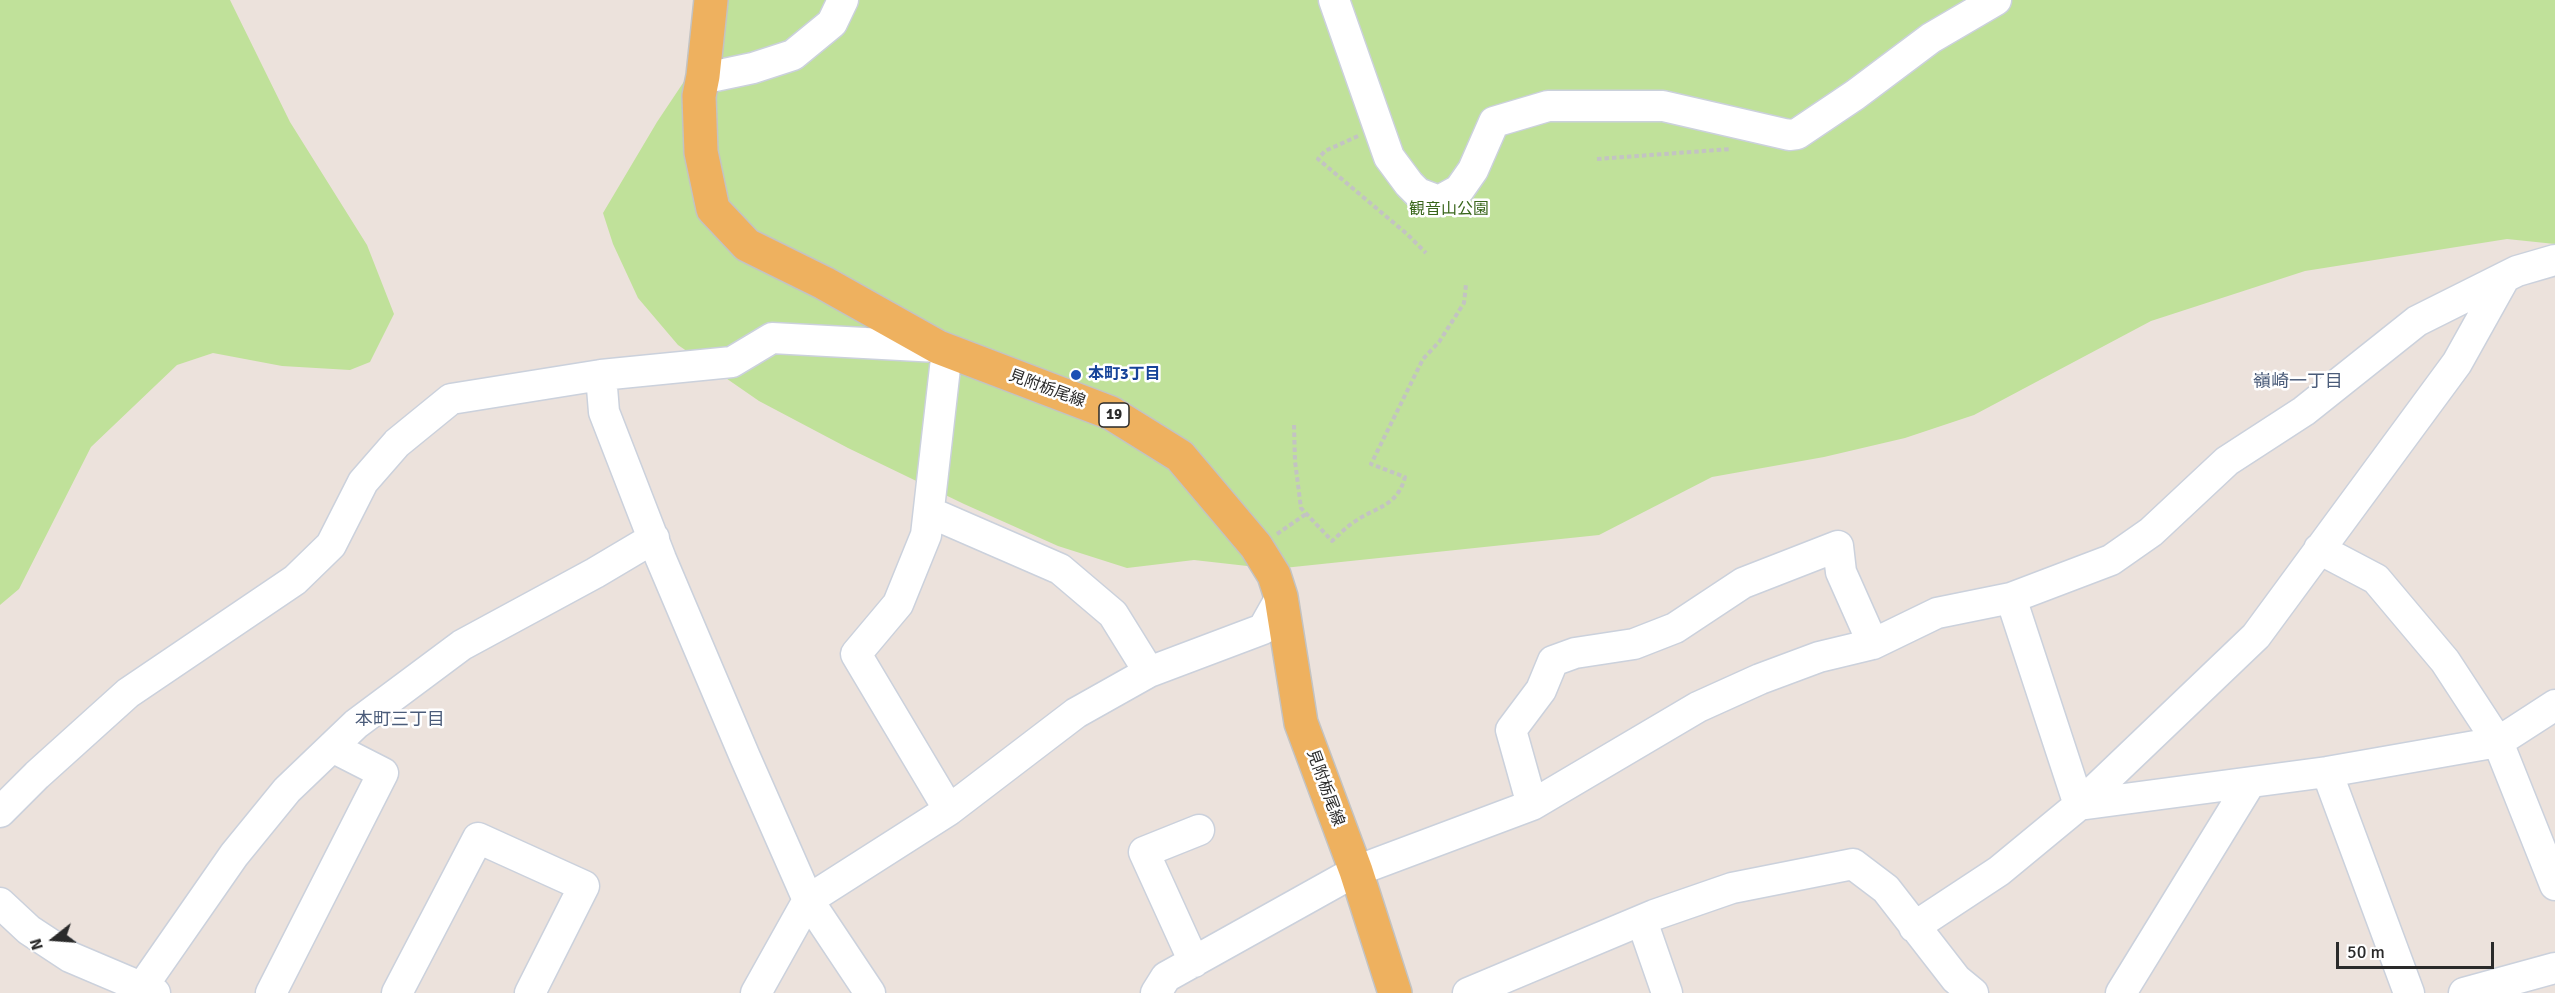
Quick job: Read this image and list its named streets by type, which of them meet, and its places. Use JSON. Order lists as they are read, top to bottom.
{
  "streets": {
    "main road": ["見附栃尾線", "19"]
  },
  "districts": ["嶺崎一丁目", "本町三丁目"],
  "parks": ["観音山公園"],
  "places": ["本町3丁目"],
  "scale_bar": "50 m",
  "north": "left"
}
